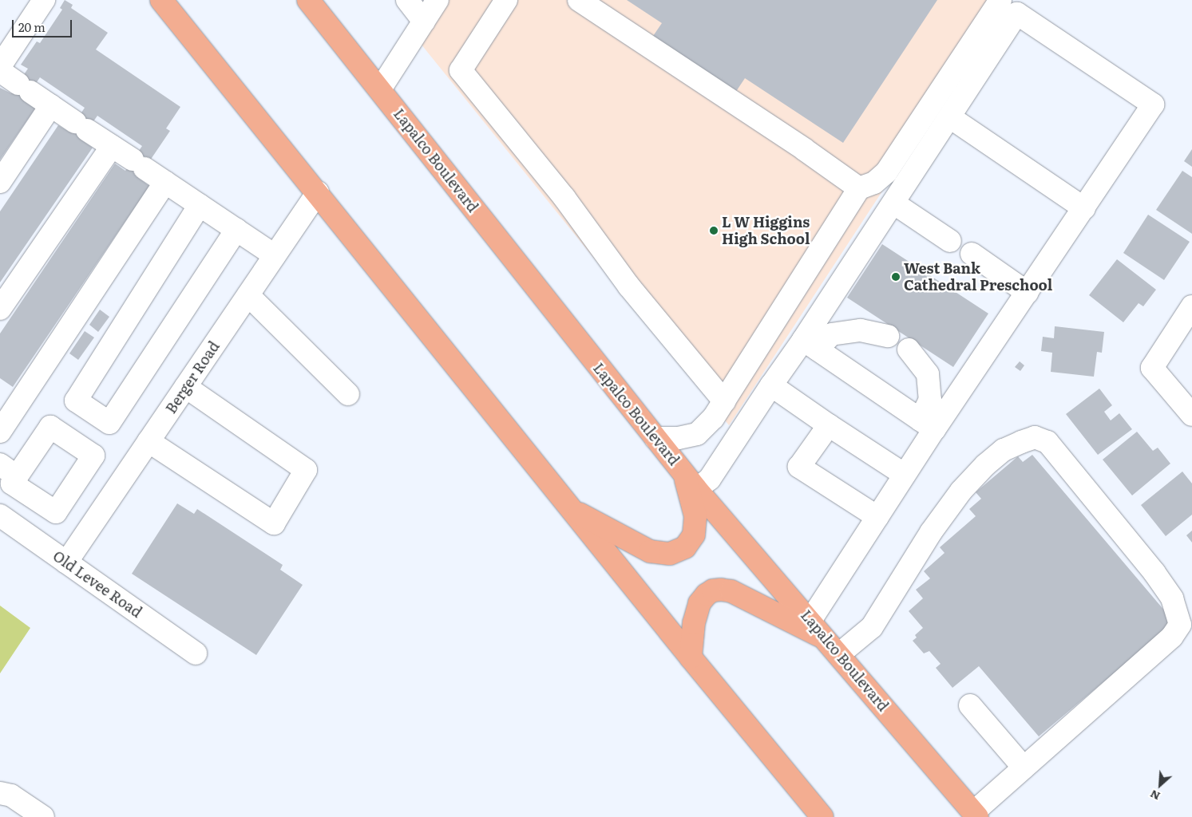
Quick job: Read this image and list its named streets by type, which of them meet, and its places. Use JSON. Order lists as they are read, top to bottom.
{
  "streets": {
    "main road": ["Lapalco Boulevard"],
    "street": ["Berger Road", "Old Levee Road"]
  },
  "crossings": [
    ["Berger Road", "Old Levee Road"]
  ],
  "places": ["L W Higgins High School", "West Bank Cathedral Preschool"],
  "scale_bar": "20 m",
  "north": "bottom left"
}
